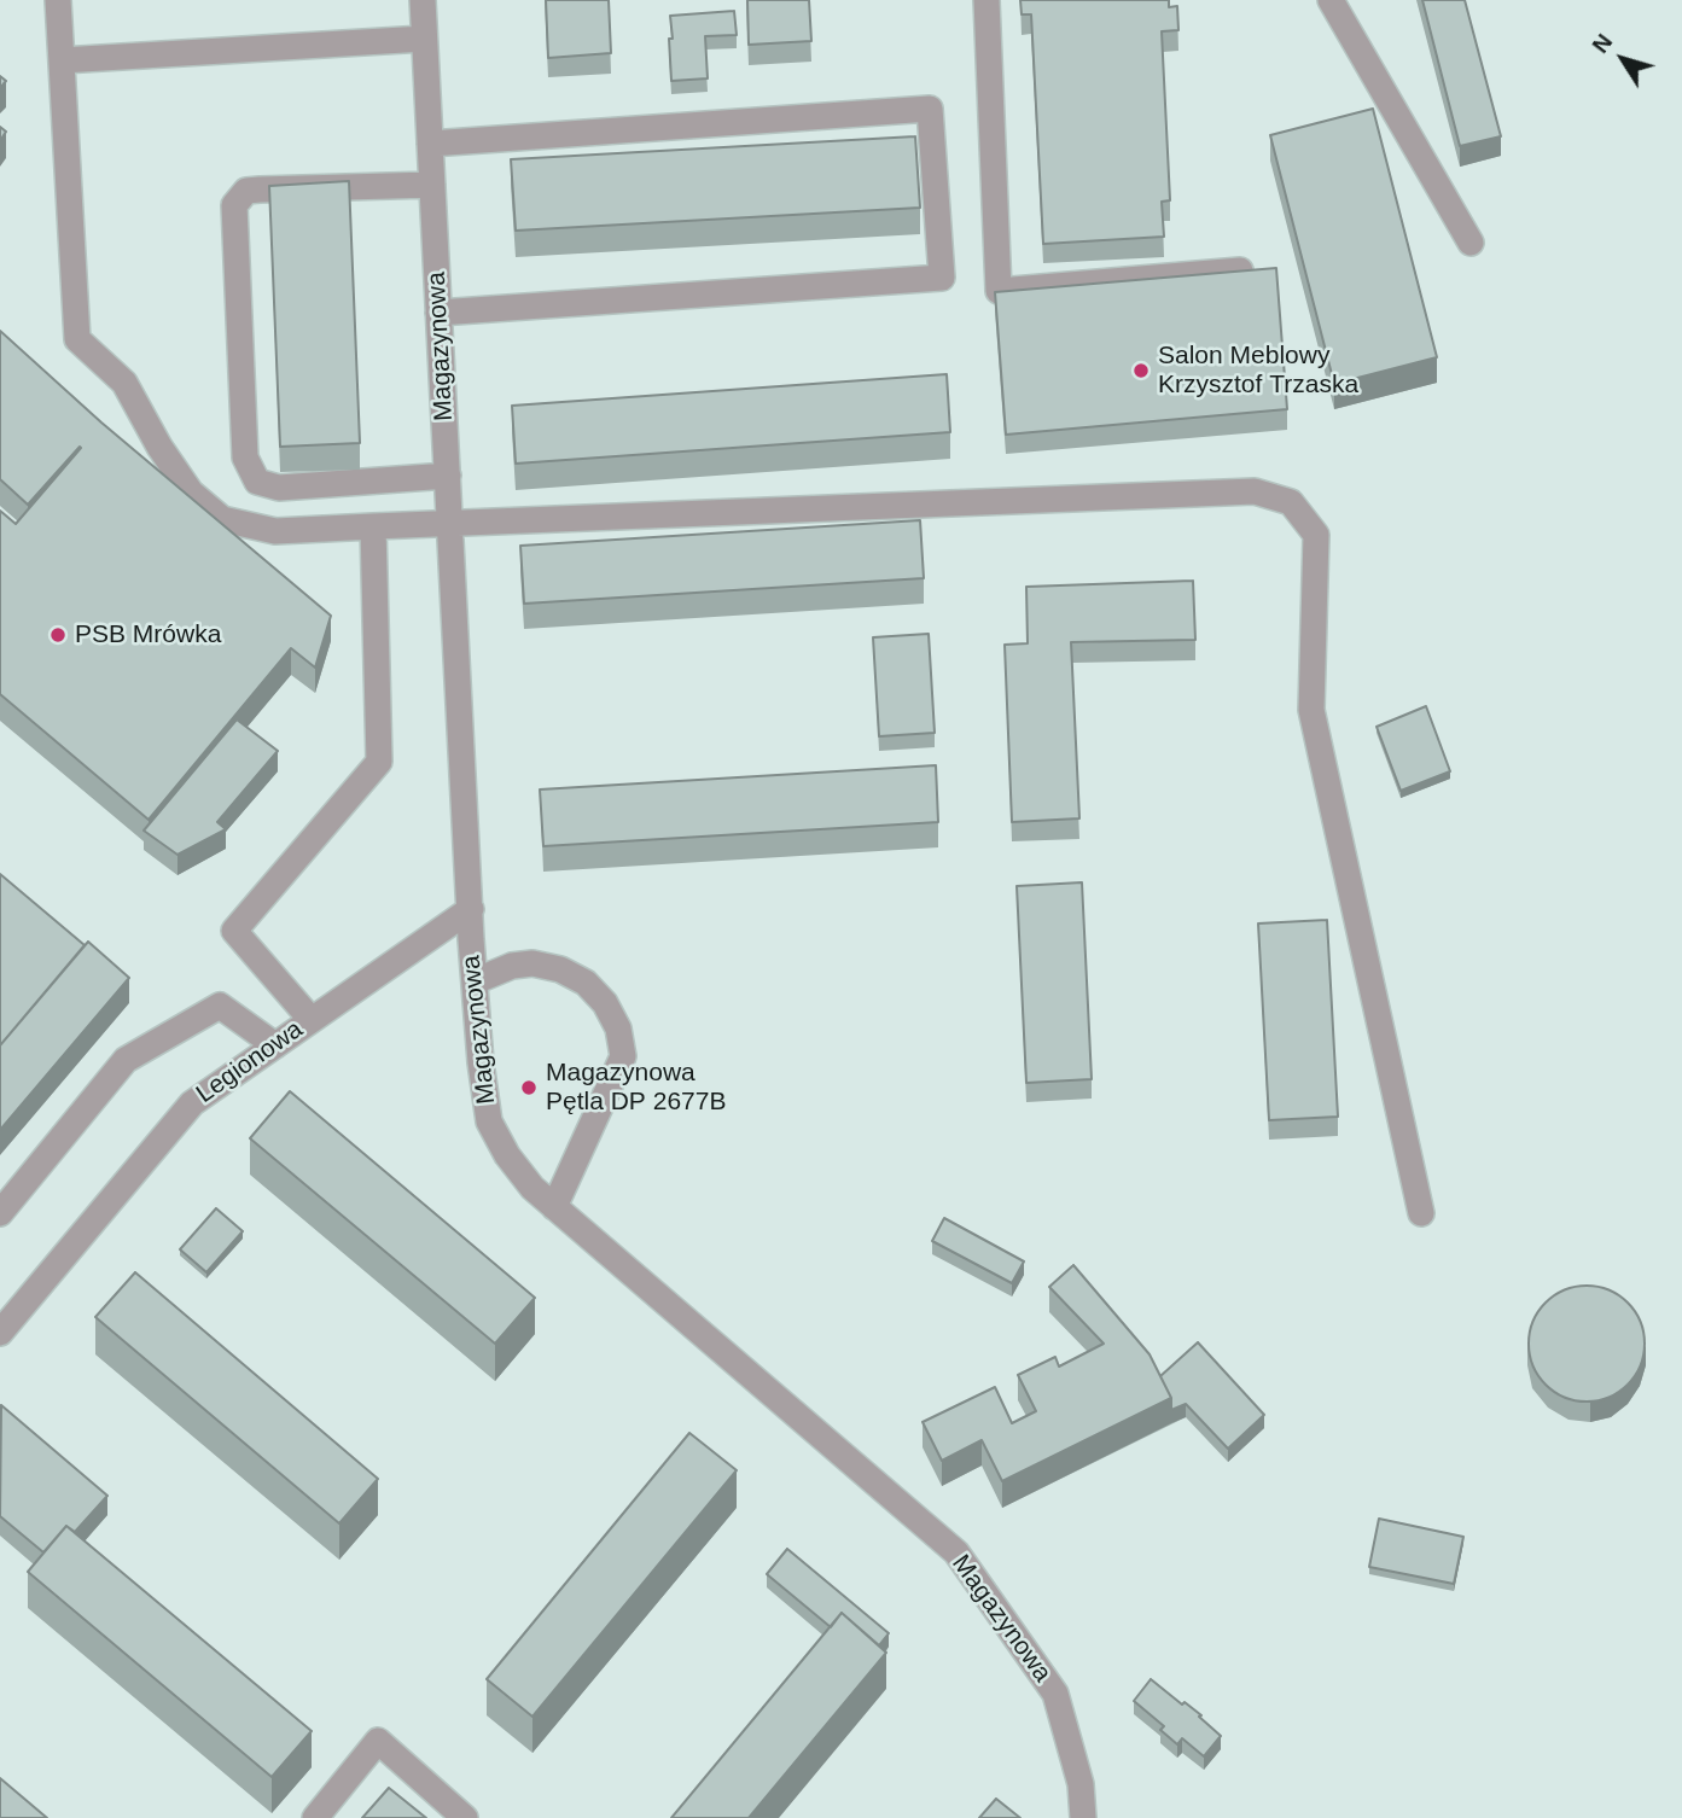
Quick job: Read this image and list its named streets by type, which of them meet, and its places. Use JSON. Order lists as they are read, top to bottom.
{
  "streets": {
    "street": ["Magazynowa", "Legionowa"]
  },
  "crossings": [
    ["Magazynowa", "Legionowa"]
  ],
  "places": ["Salon Meblowy Krzysztof Trzaska", "PSB Mrówka", "Magazynowa Pętla DP 2677B"],
  "north": "top left"
}
